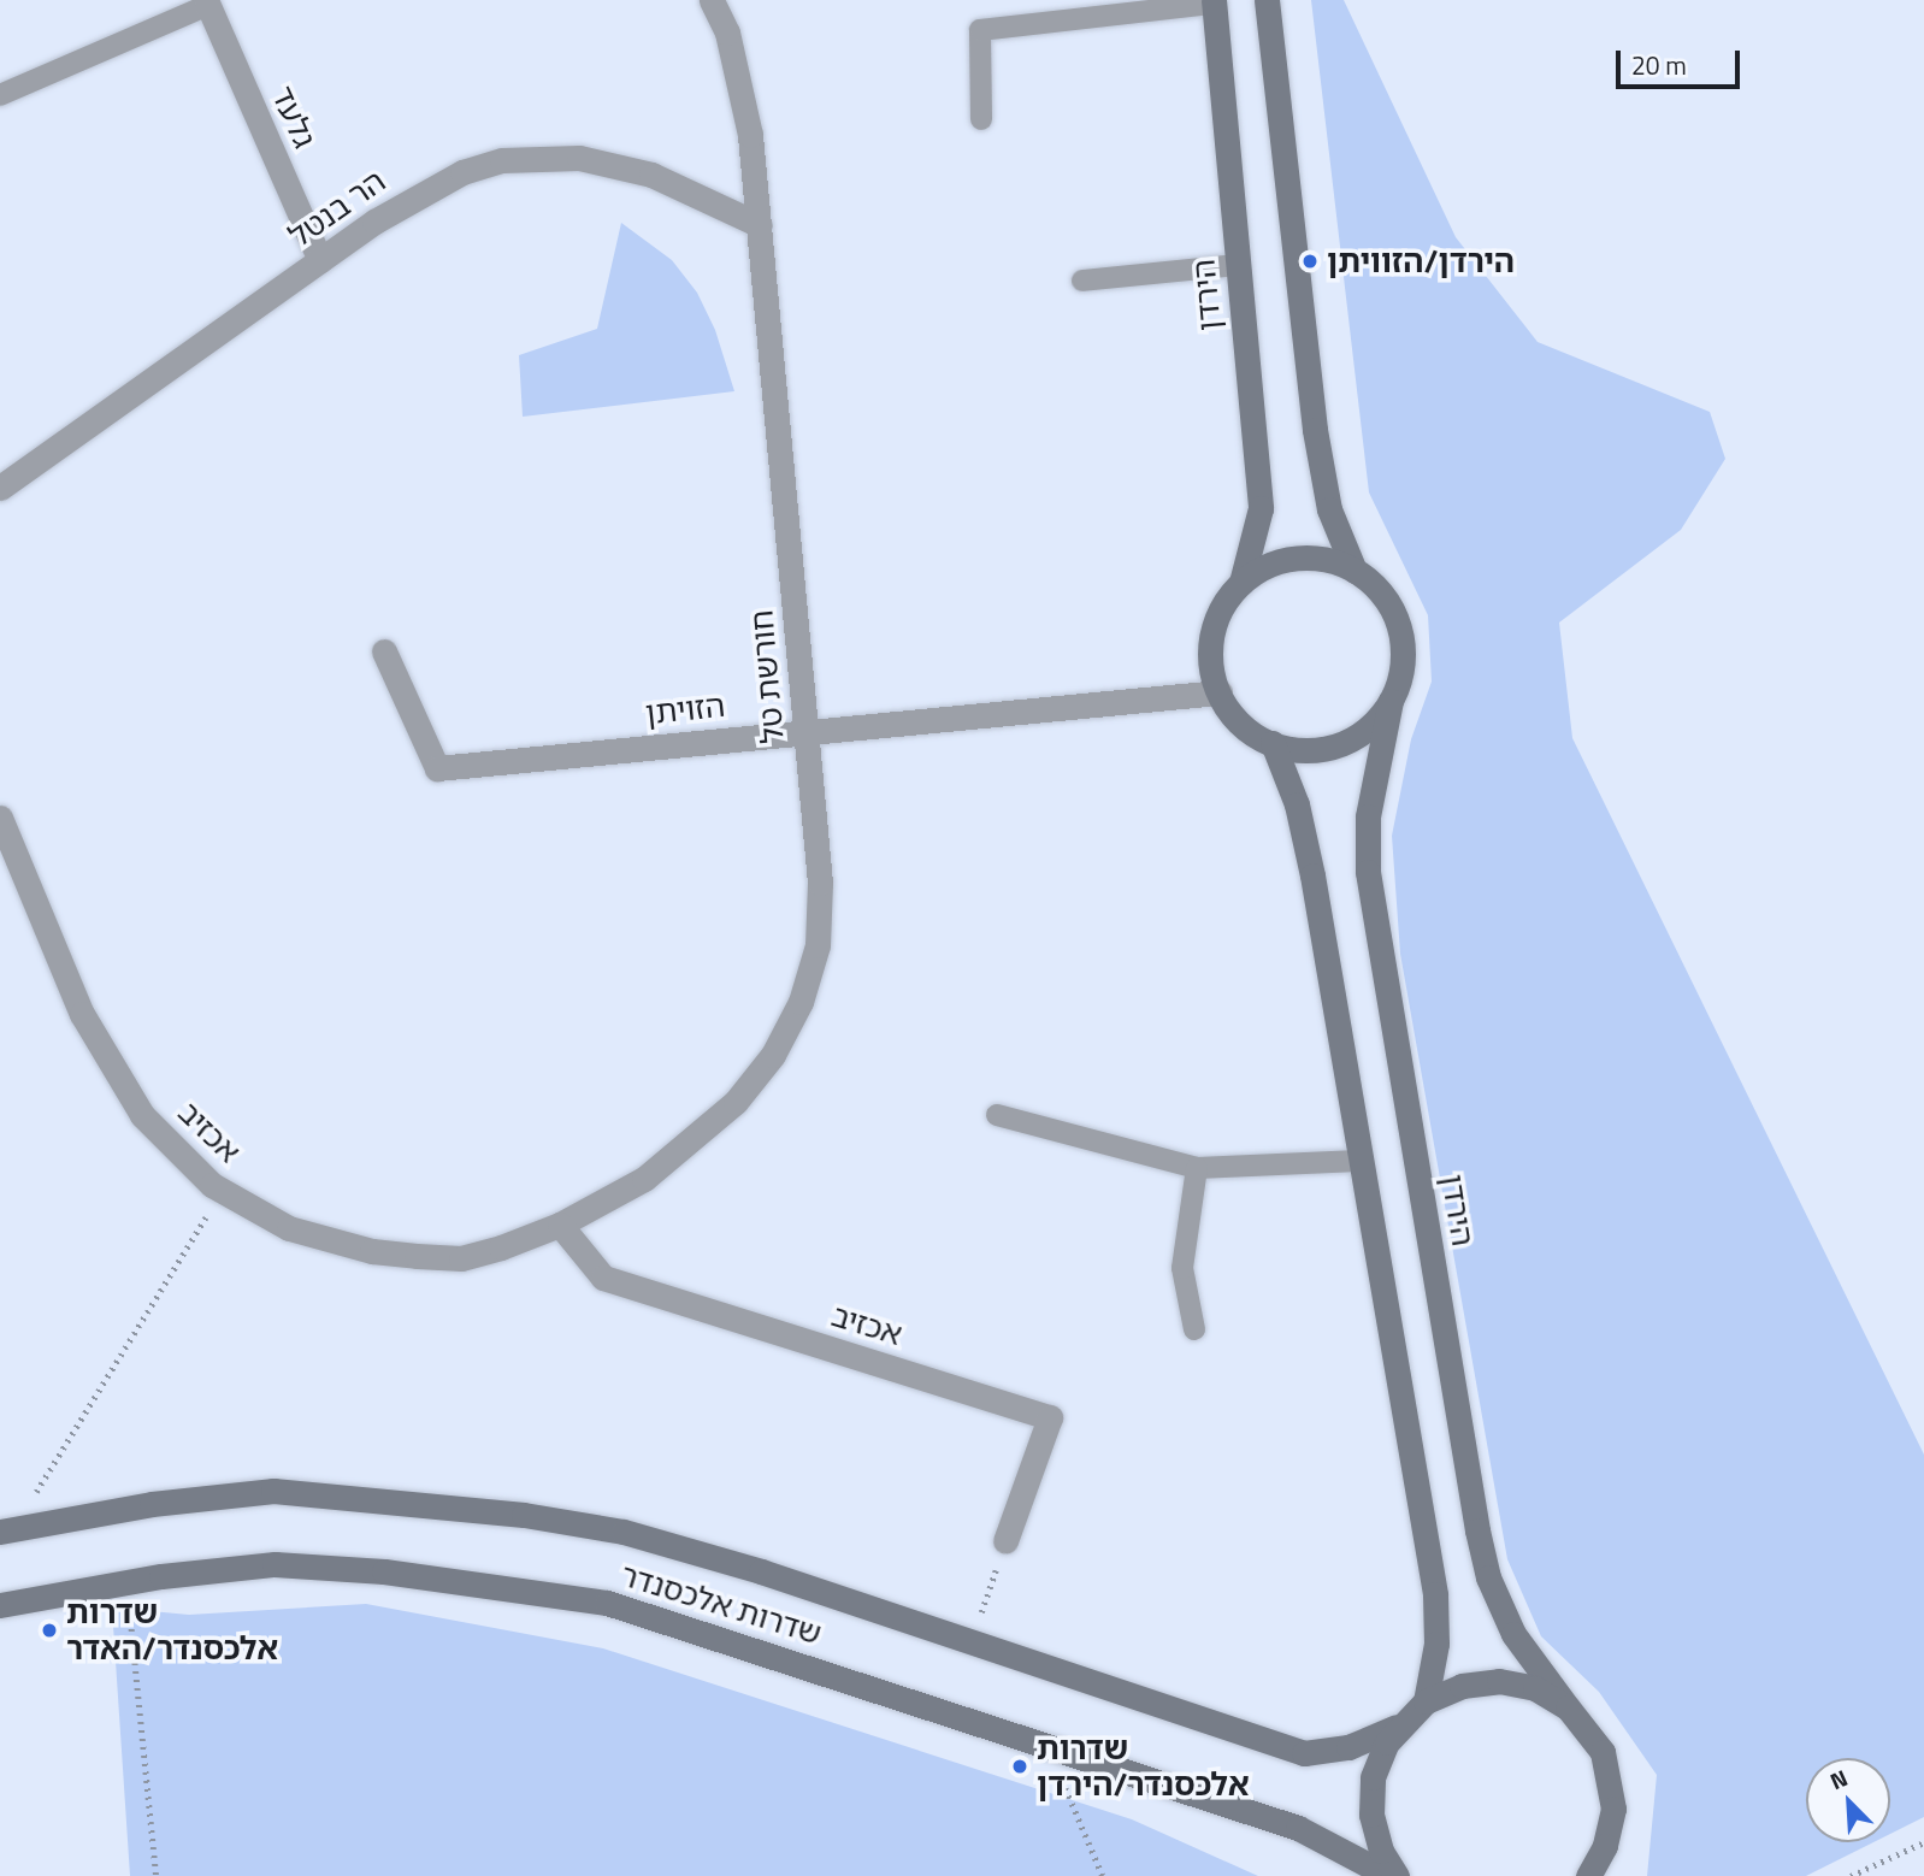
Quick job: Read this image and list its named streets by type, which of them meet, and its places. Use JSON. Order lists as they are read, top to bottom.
{
  "streets": {
    "street": [
      "גלעד",
      "הר בנטל",
      "הירדן",
      "חורשת טל",
      "הזויתן",
      "אכזיב",
      "שדרות אלכסנדר"
    ]
  },
  "crossings": [
    ["גלעד", "הר בנטל"],
    ["הר בנטל", "חורשת טל"],
    ["הירדן", "הזויתן"],
    ["חורשת טל", "הזויתן"],
    ["חורשת טל", "אכזיב"]
  ],
  "places": ["הירדן/הזוויתן", "שדרות אלכסנדר/האדר", "שדרות אלכסנדר/הירדן"],
  "scale_bar": "20 m",
  "north": "top left"
}
